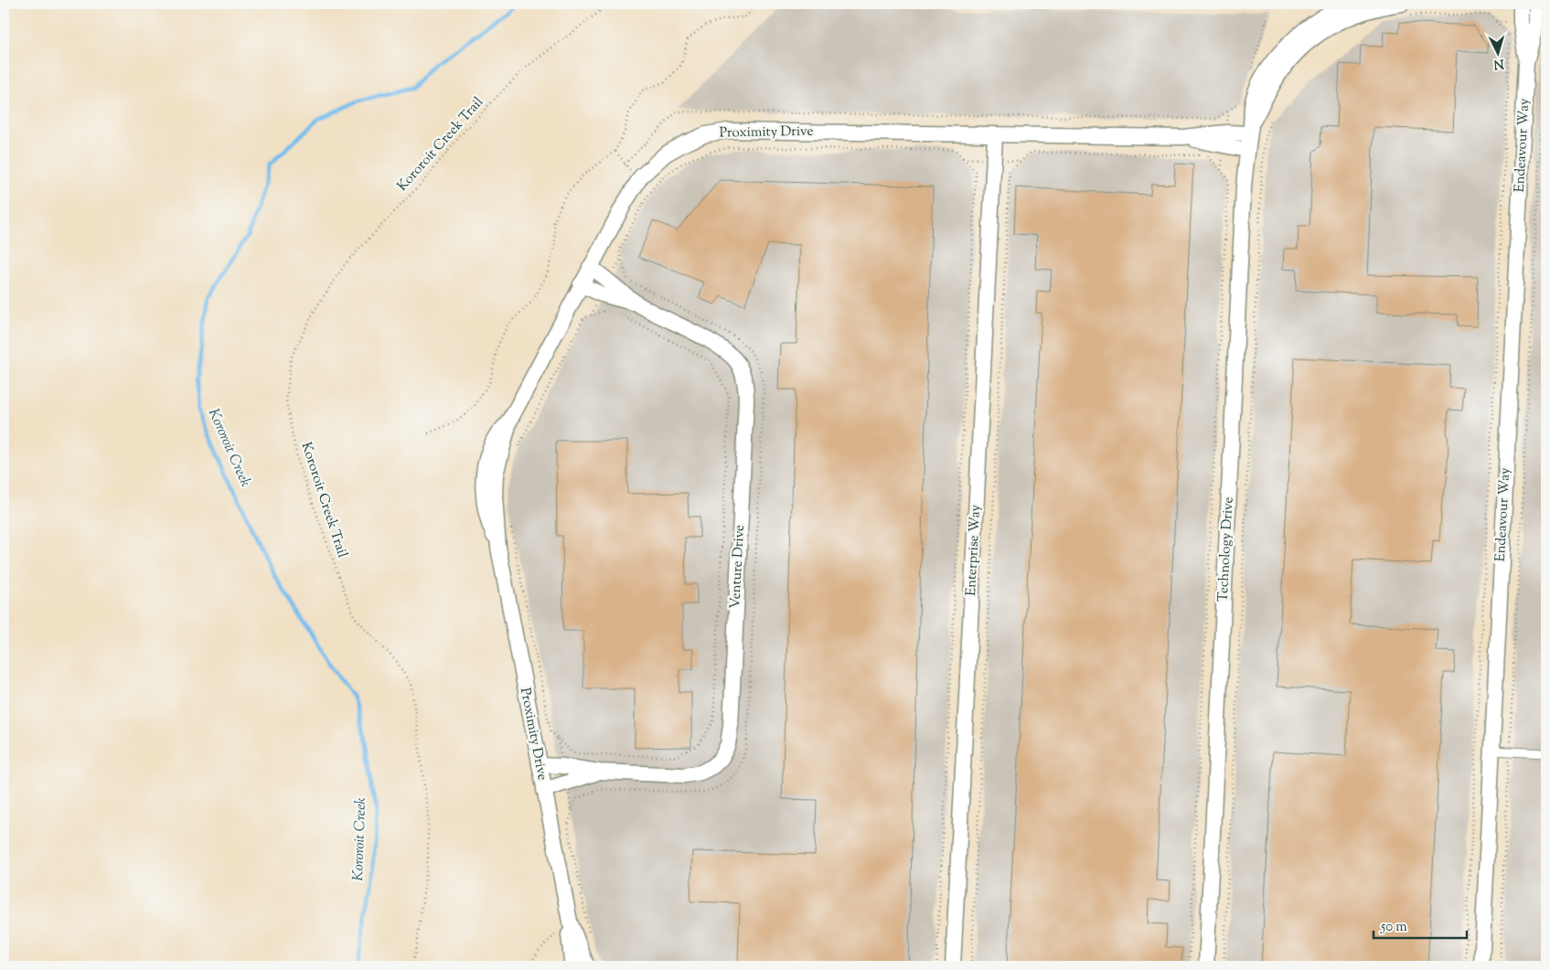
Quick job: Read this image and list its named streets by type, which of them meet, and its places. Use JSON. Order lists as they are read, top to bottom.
{
  "streets": {
    "street": [
      "Proximity Drive",
      "Endeavour Way",
      "Technology Drive",
      "Enterprise Way",
      "Venture Drive"
    ],
    "path": ["Kororoit Creek Trail"]
  },
  "crossings": [
    ["Proximity Drive", "Technology Drive"],
    ["Proximity Drive", "Enterprise Way"],
    ["Proximity Drive", "Venture Drive"]
  ],
  "water": ["Kororoit Creek"],
  "scale_bar": "50 m",
  "north": "bottom"
}
